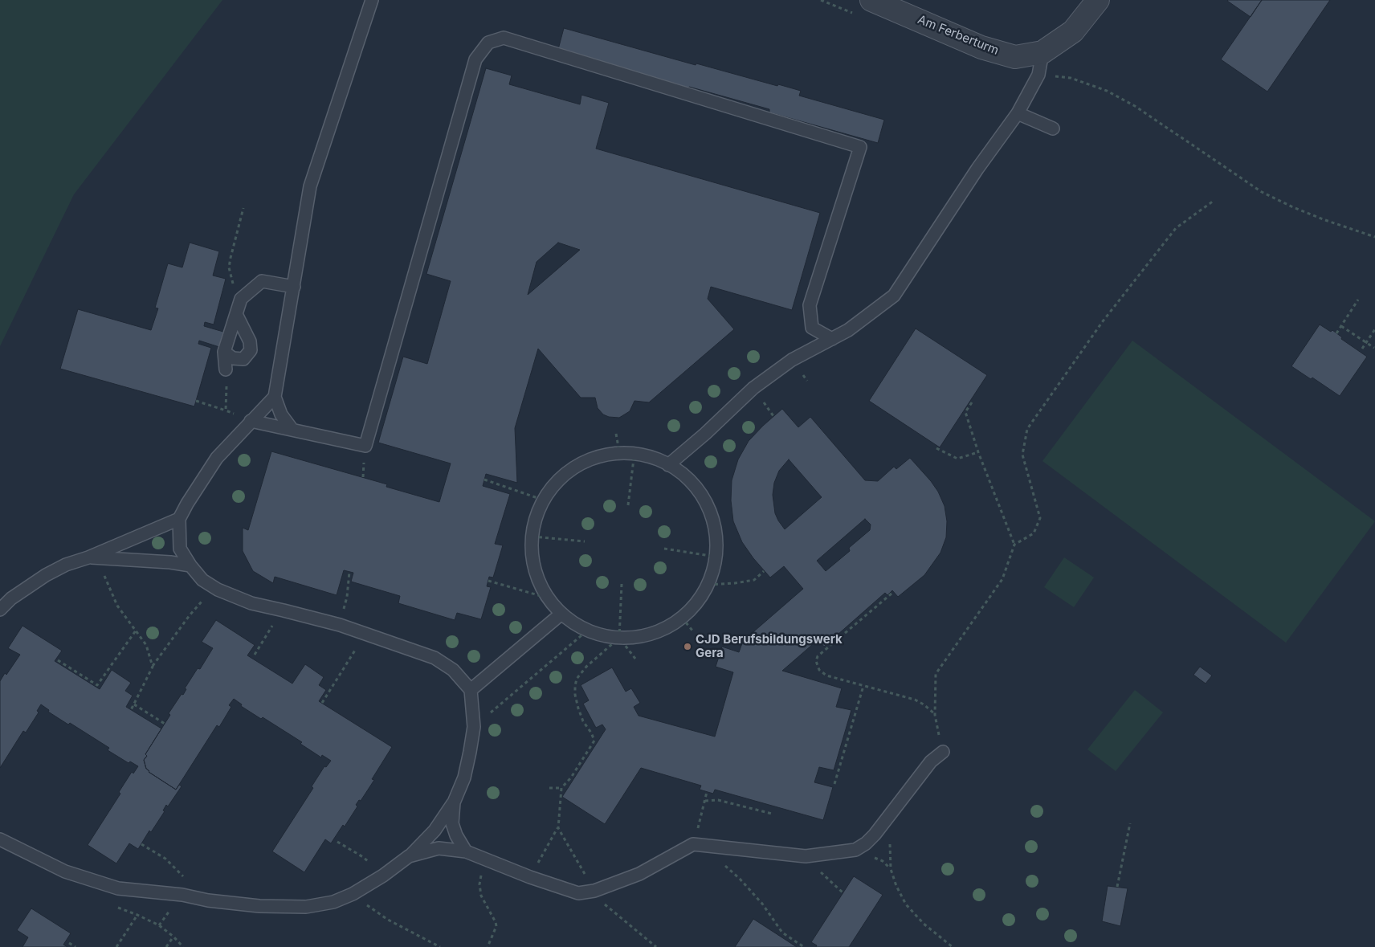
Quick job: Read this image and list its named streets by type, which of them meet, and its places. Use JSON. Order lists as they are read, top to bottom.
{
  "streets": {
    "street": ["Am Ferberturm"]
  },
  "places": ["CJD Berufsbildungswerk Gera"]
}
